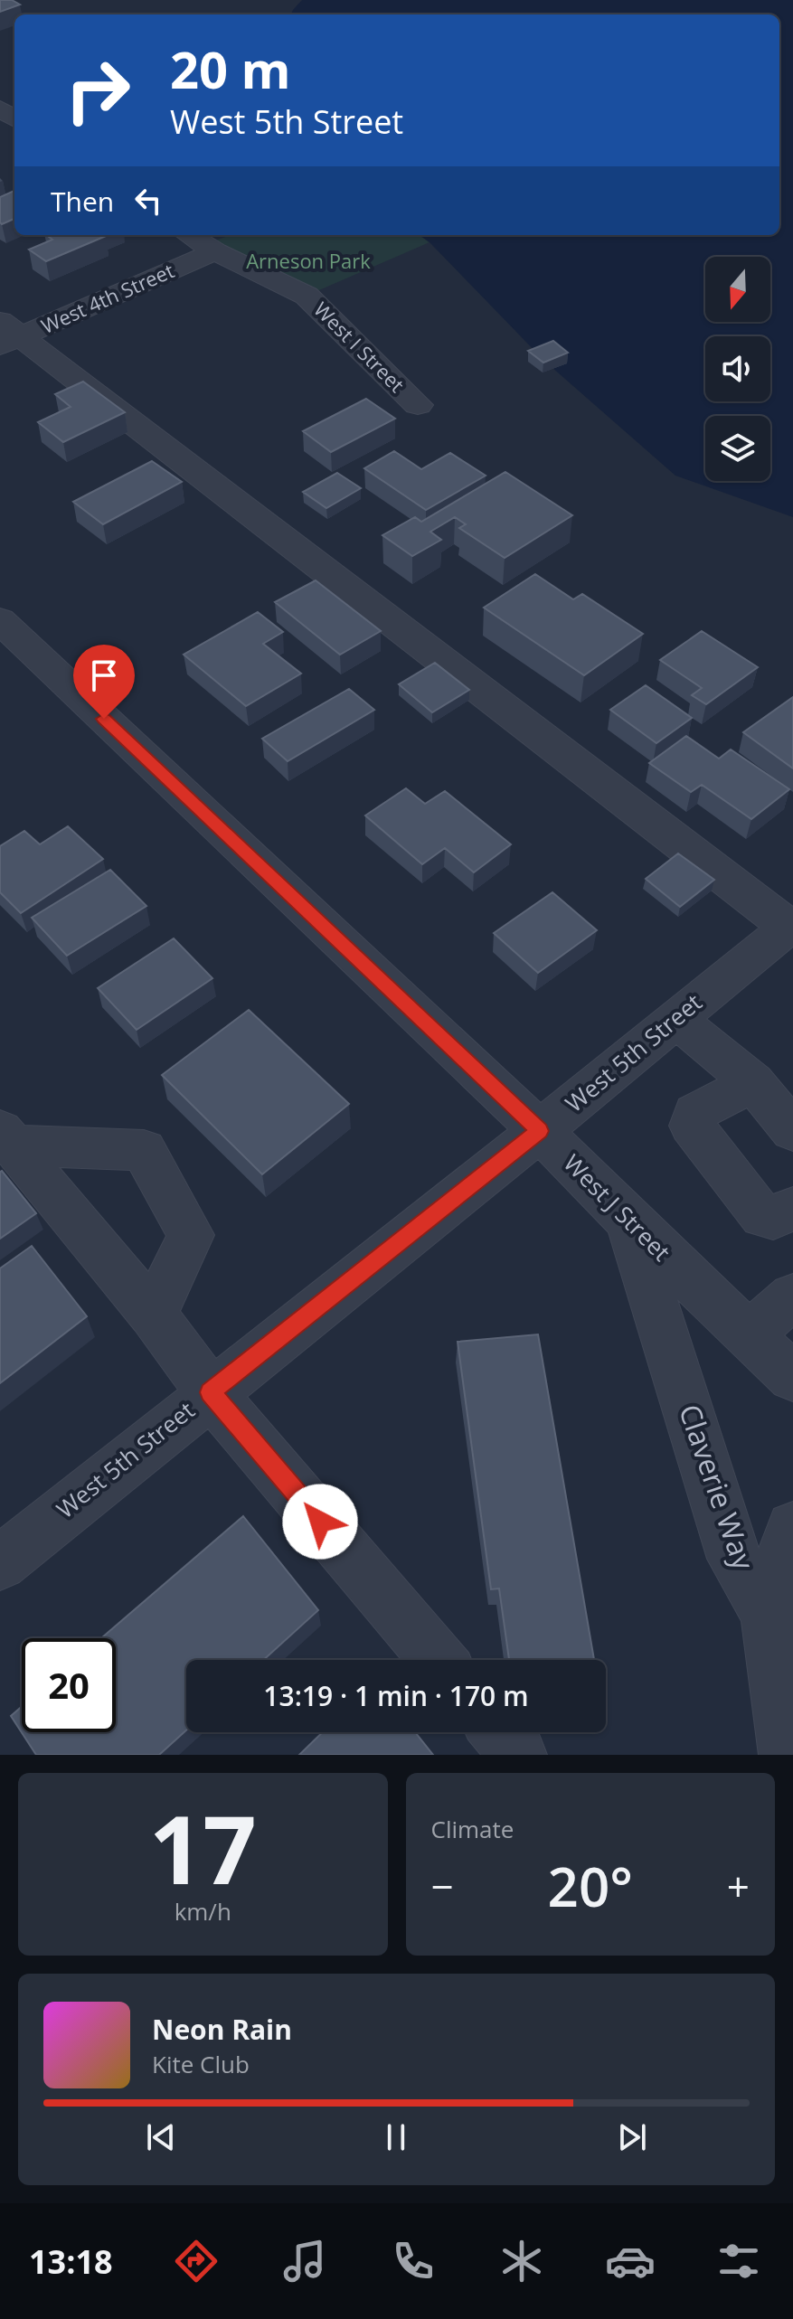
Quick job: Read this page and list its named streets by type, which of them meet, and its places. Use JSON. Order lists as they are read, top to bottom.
{
  "streets": {
    "street": [
      "West 4th Street",
      "West I Street",
      "West 5th Street",
      "West J Street",
      "Claverie Way"
    ]
  },
  "crossings": [
    ["West 4th Street", "West I Street"],
    ["West 5th Street", "West J Street"],
    ["West J Street", "Claverie Way"]
  ],
  "parks": ["Arneson Park"],
  "north": "bottom",
  "page": {
    "turn": ["20 m", "West 5th Street"],
    "then": "Then",
    "limit": "20",
    "trip": "13:19 · 1 min · 170 m",
    "tile": [
      ["17", "km/h"],
      "Climate"
    ],
    "heat": ["−", "20°", "+"],
    "song": ["Neon Rain", "Kite Club"],
    "tabs": "13:18"
  }
}
